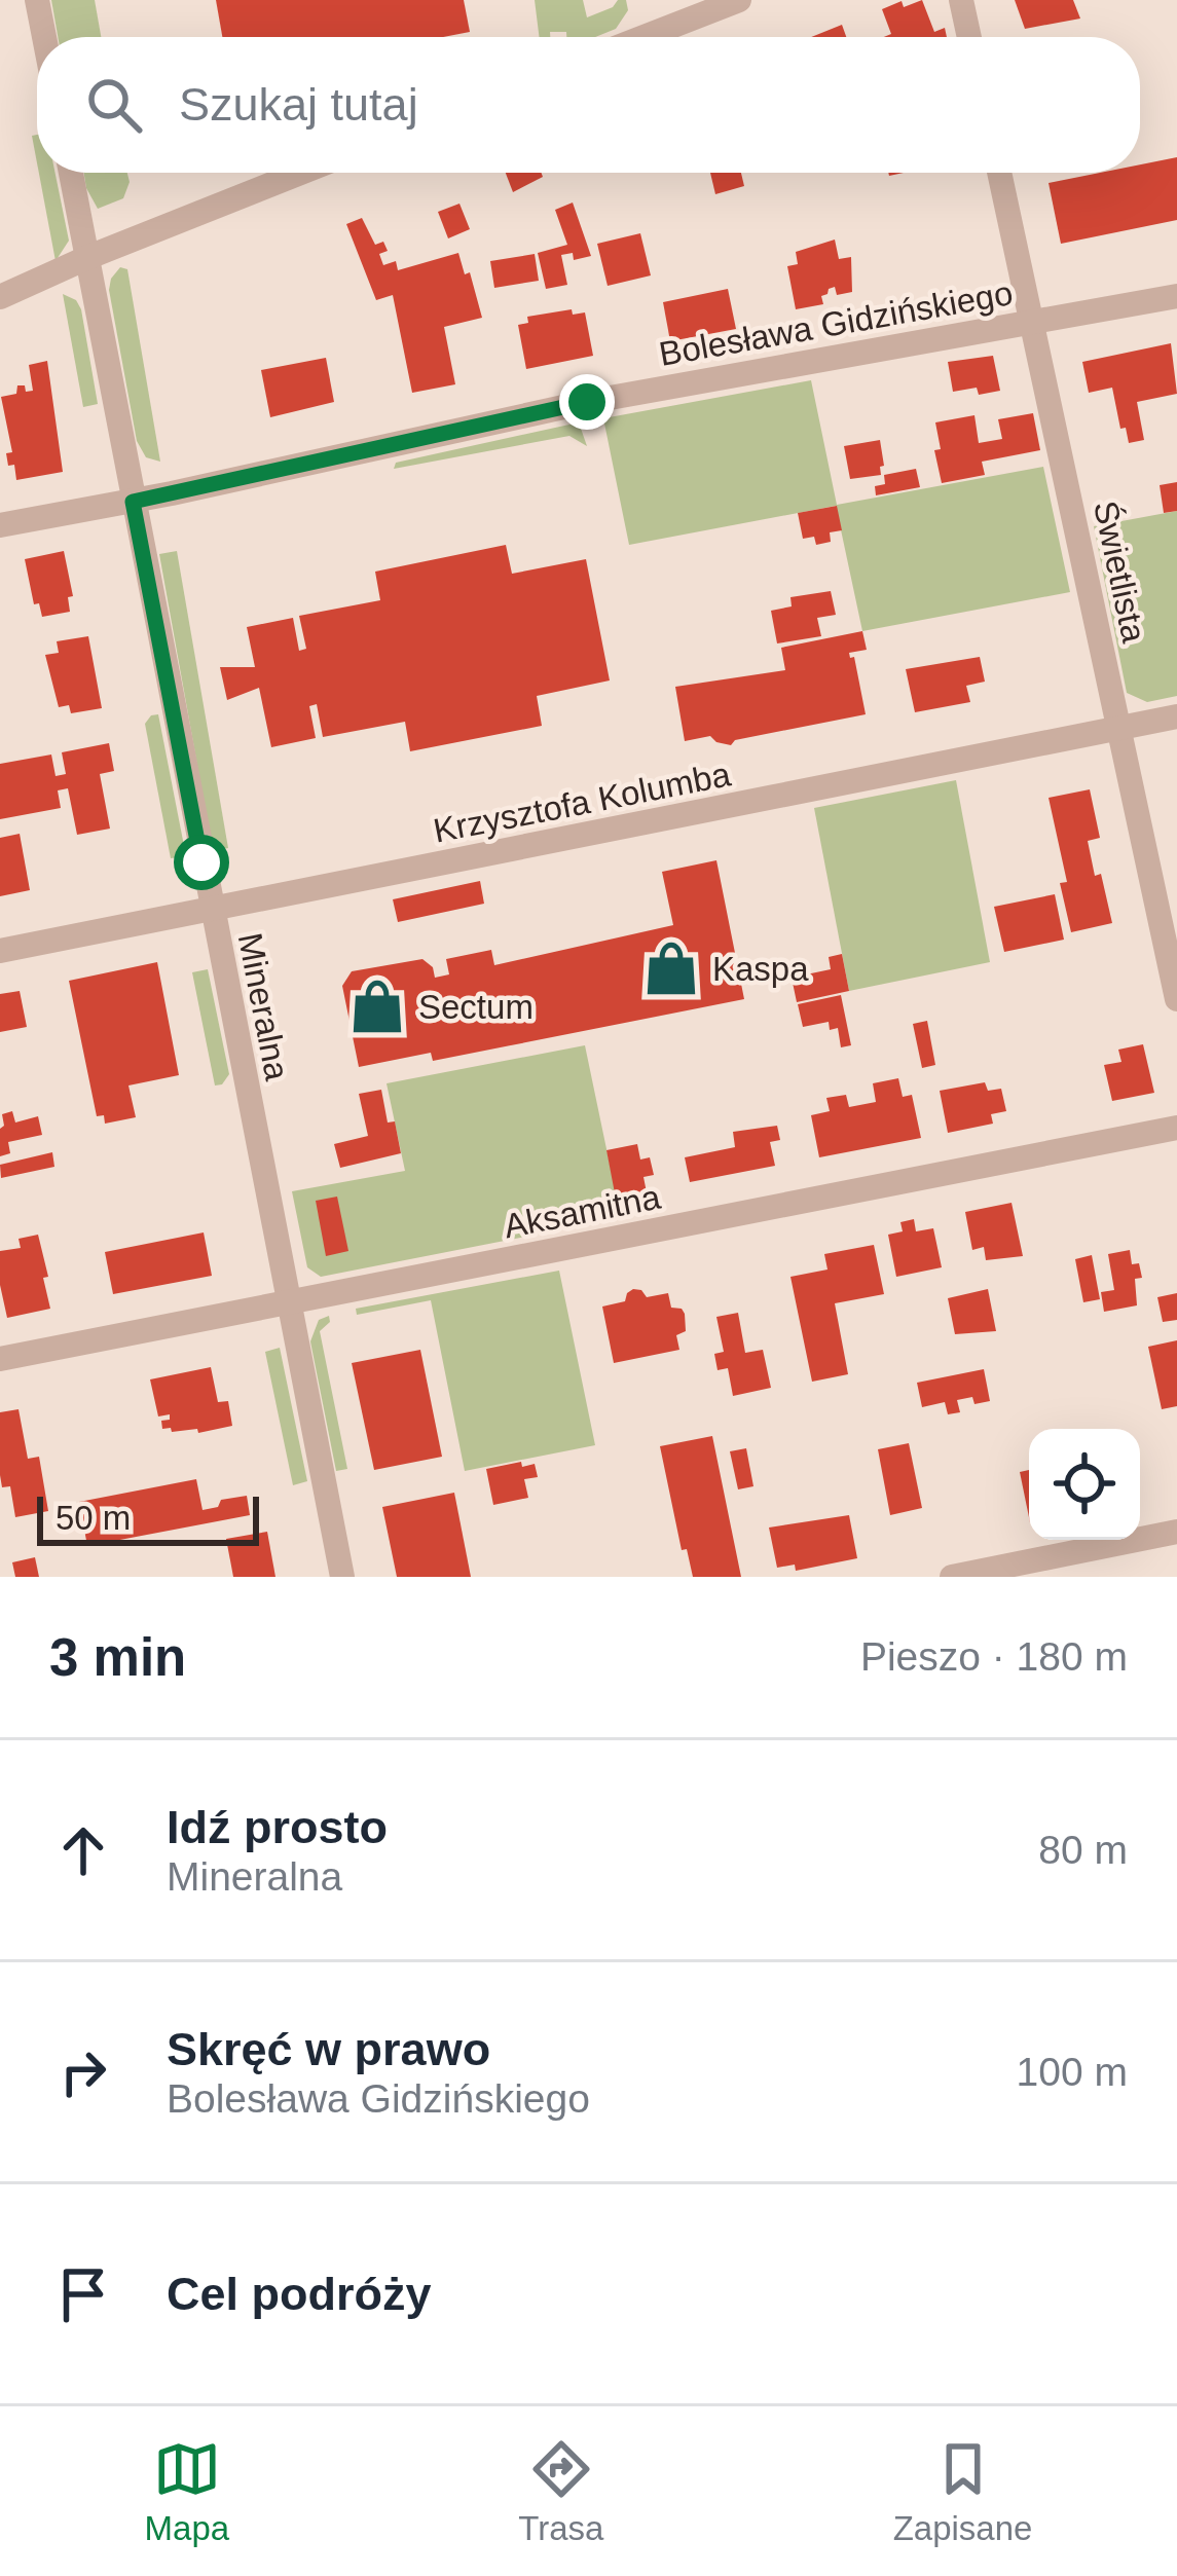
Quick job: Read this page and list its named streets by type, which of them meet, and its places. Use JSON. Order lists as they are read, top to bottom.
{
  "streets": {
    "street": [
      "Bolesława Gidzińskiego",
      "Świetlista",
      "Krzysztofa Kolumba",
      "Mineralna",
      "Aksamitna"
    ]
  },
  "crossings": [
    ["Bolesława Gidzińskiego", "Świetlista"],
    ["Bolesława Gidzińskiego", "Mineralna"],
    ["Świetlista", "Krzysztofa Kolumba"],
    ["Krzysztofa Kolumba", "Mineralna"],
    ["Mineralna", "Aksamitna"]
  ],
  "places": {
    "shop": ["Kaspa", "Sectum"]
  },
  "scale_bar": "50 m",
  "page": {
    "search": "Szukaj tutaj",
    "scale": "50 m",
    "heading": ["3 min", "Pieszo · 180 m"],
    "list": [
      ["Idź prosto", "Mineralna", "80 m"],
      ["Skręć w prawo", "Bolesława Gidzińskiego", "100 m"],
      "Cel podróży"
    ],
    "nav": ["Mapa", "Trasa", "Zapisane"]
  }
}
